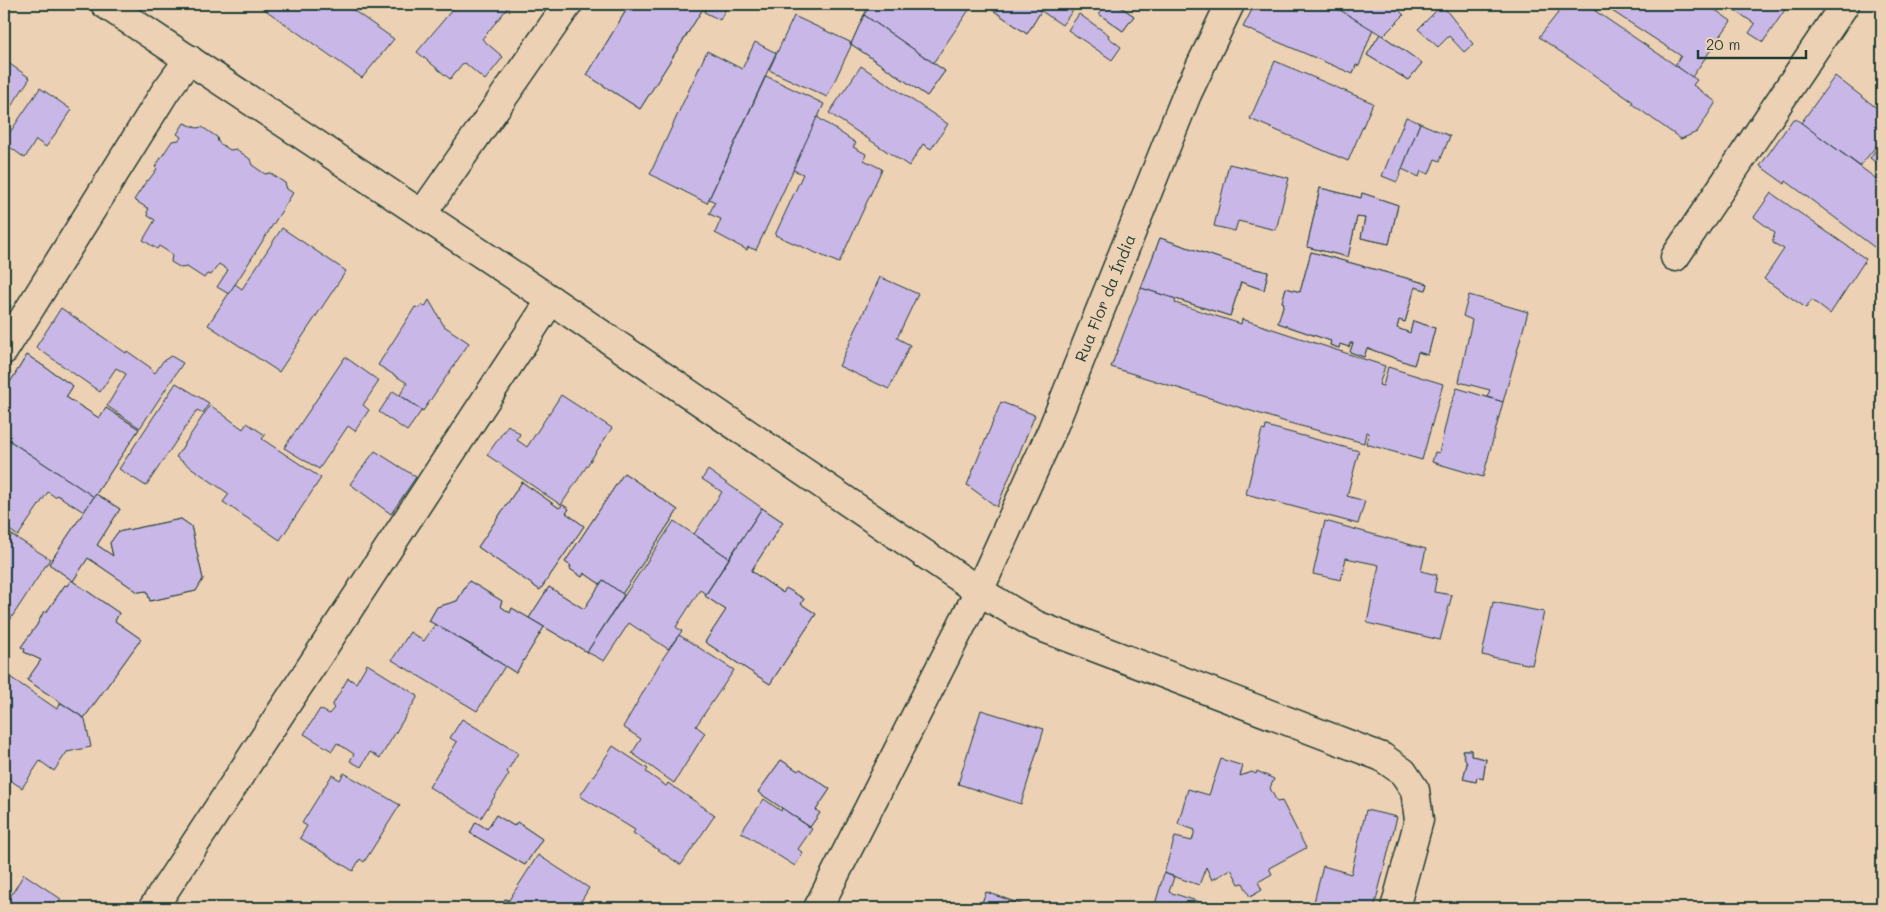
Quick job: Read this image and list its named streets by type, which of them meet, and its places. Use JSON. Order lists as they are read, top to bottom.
{
  "streets": {
    "street": ["Rua Flor da Índia"]
  },
  "scale_bar": "20 m"
}
